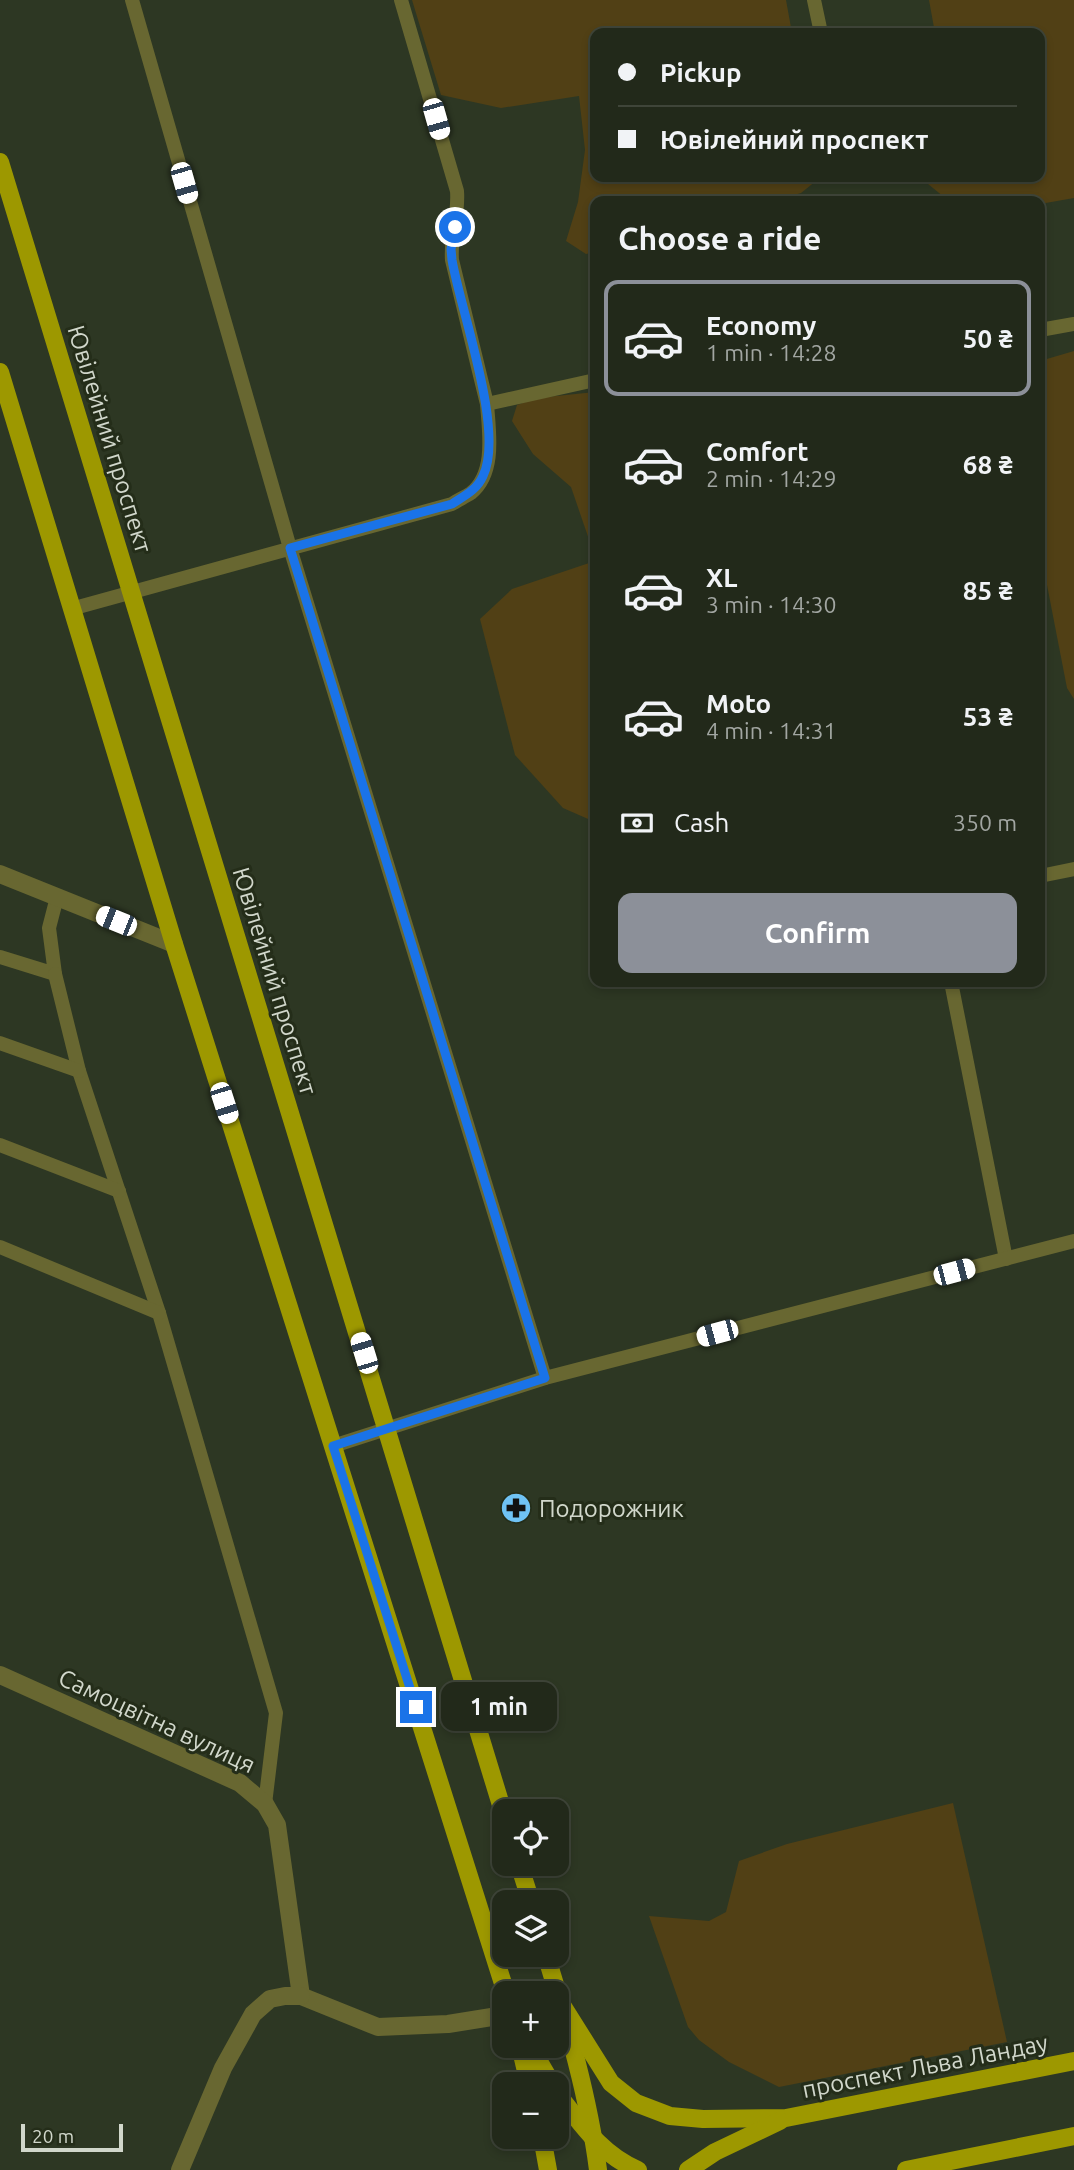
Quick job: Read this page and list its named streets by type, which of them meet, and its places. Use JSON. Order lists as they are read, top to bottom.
{
  "streets": {
    "main road": ["Ювілейний проспект", "проспект Льва Ландау"],
    "street": ["Самоцвітна вулиця"]
  },
  "places": {
    "pharmacy": ["Подорожник"]
  },
  "scale_bar": "20 m",
  "page": {
    "banner": ["Pickup", "Ювілейний проспект"],
    "heading": "Choose a ride",
    "list": [
      {
        "name": "Economy",
        "note": "1 min · 14:28",
        "value": "50 ₴"
      },
      {
        "name": "Comfort",
        "note": "2 min · 14:29",
        "value": "68 ₴"
      },
      {
        "name": "XL",
        "note": "3 min · 14:30",
        "value": "85 ₴"
      },
      {
        "name": "Moto",
        "note": "4 min · 14:31",
        "value": "53 ₴"
      }
    ],
    "pay": ["Cash", "350 m"],
    "buttons": "Confirm",
    "bubble": "1 min",
    "map_buttons": ["+", "−"],
    "scale": "20 m"
  }
}
